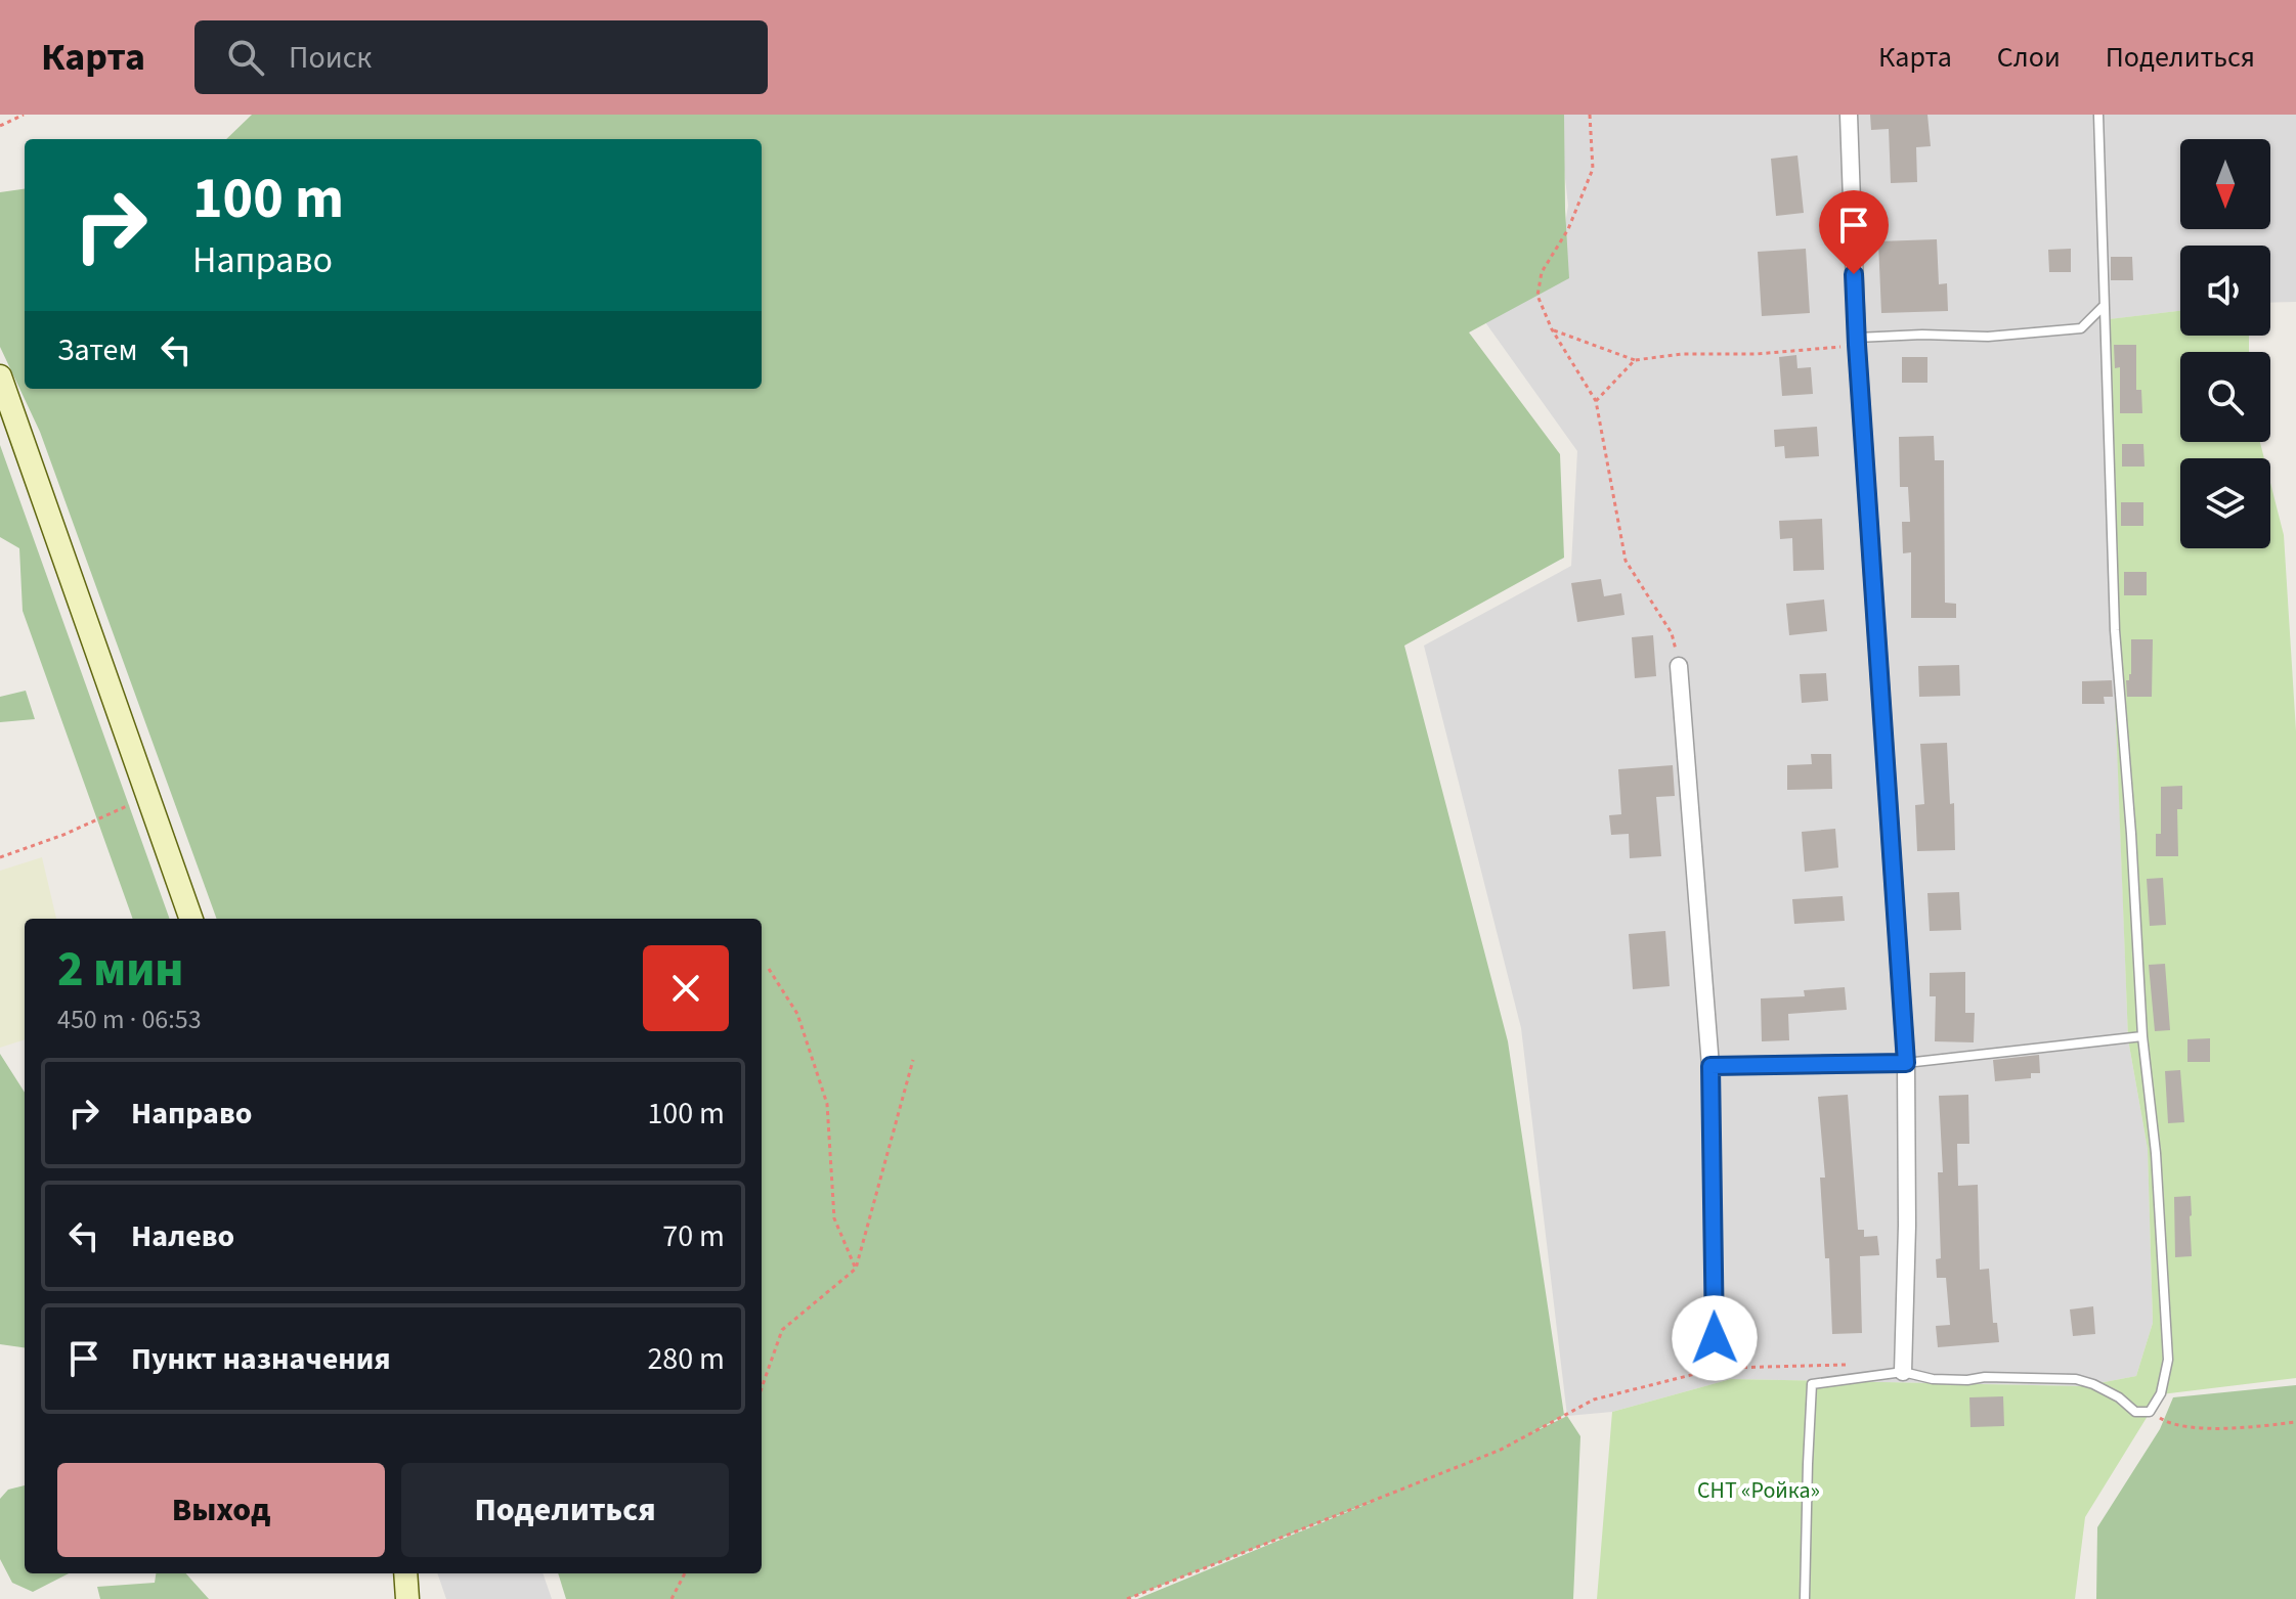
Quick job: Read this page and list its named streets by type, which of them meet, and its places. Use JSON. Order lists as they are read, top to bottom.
{
  "parks": ["СНТ «Ройка»"],
  "north": "bottom",
  "page": {
    "header": "Карта",
    "search": "Поиск",
    "nav": ["Карта", "Слои", "Поделиться"],
    "turn": ["100 m", "Направо"],
    "then": "Затем",
    "heading": ["2 мин", "450 m · 06:53"],
    "list": [
      {
        "name": "Направо",
        "value": "100 m"
      },
      {
        "name": "Налево",
        "value": "70 m"
      },
      {
        "name": "Пункт назначения",
        "value": "280 m"
      }
    ],
    "buttons": ["Выход", "Поделиться"]
  }
}
